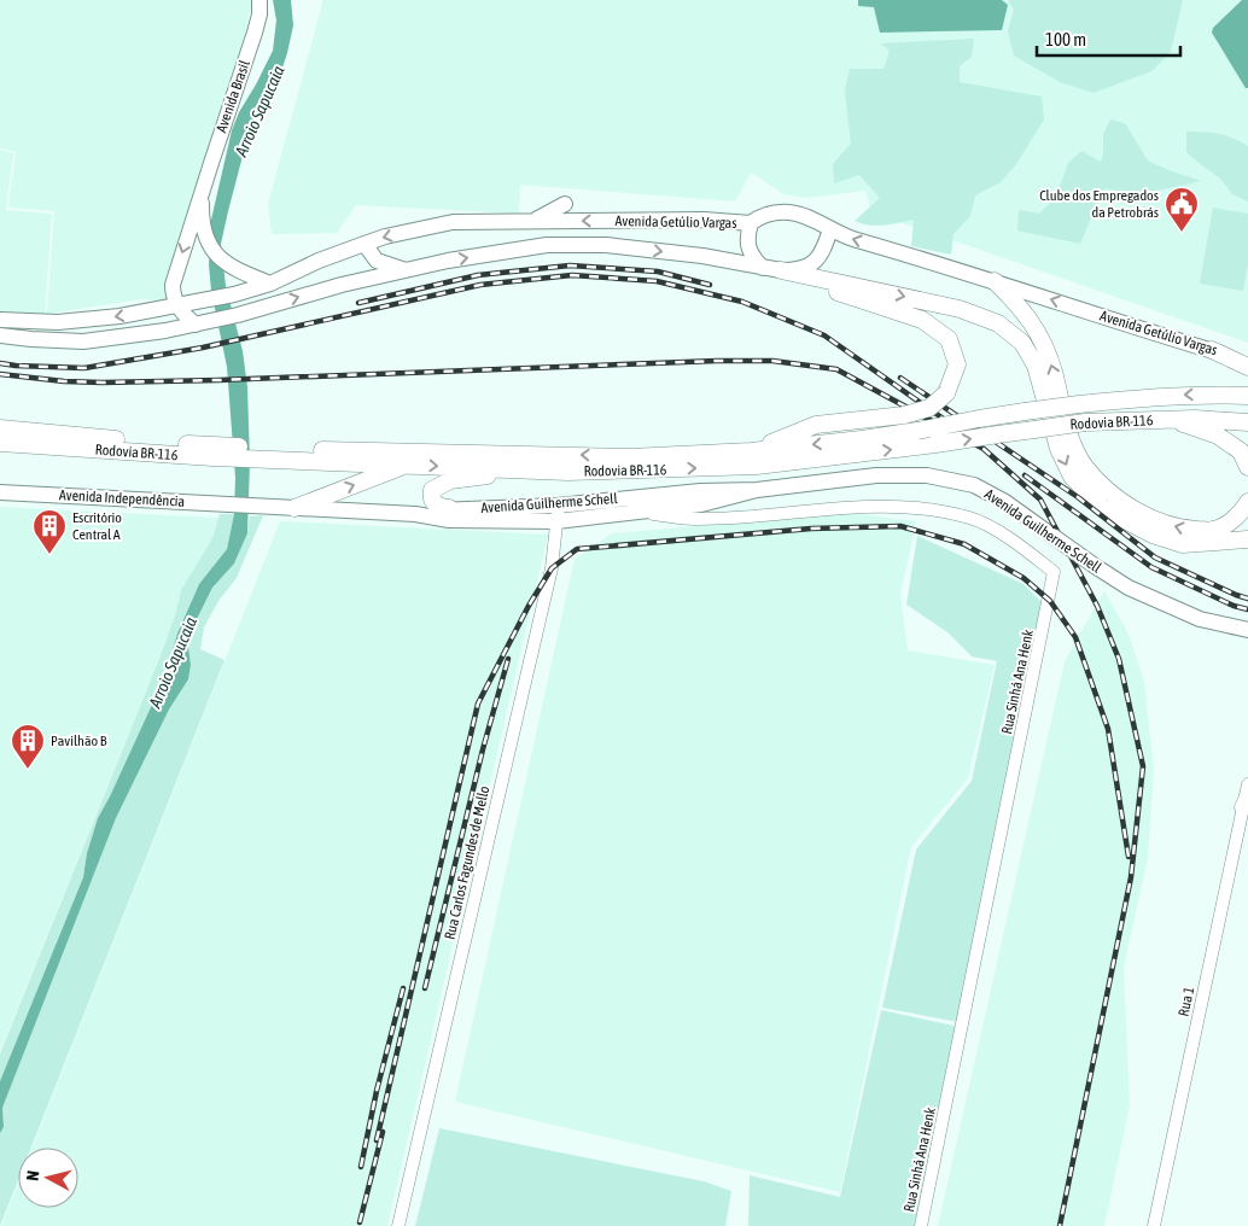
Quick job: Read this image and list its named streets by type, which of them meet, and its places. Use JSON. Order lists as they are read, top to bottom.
{
  "streets": {
    "highway": ["Rodovia BR-116"],
    "main road": [
      "Avenida Brasil",
      "Avenida Getúlio Vargas",
      "Avenida Independência",
      "Avenida Guilherme Schell"
    ],
    "street": ["Rua Sinhá Ana Henk", "Rua Carlos Fagundes de Mello", "Rua 1"]
  },
  "crossings": [
    ["Avenida Brasil", "Avenida Getúlio Vargas"],
    ["Avenida Independência", "Avenida Guilherme Schell"],
    ["Avenida Guilherme Schell", "Rua Sinhá Ana Henk"],
    ["Avenida Guilherme Schell", "Rua Carlos Fagundes de Mello"]
  ],
  "water": ["Arroio Sapucaia"],
  "places": {
    "public building": ["Clube dos Empregados da Petrobrás"],
    "building": ["Escritório Central A", "Pavilhão B"]
  },
  "scale_bar": "100 m",
  "north": "left"
}
